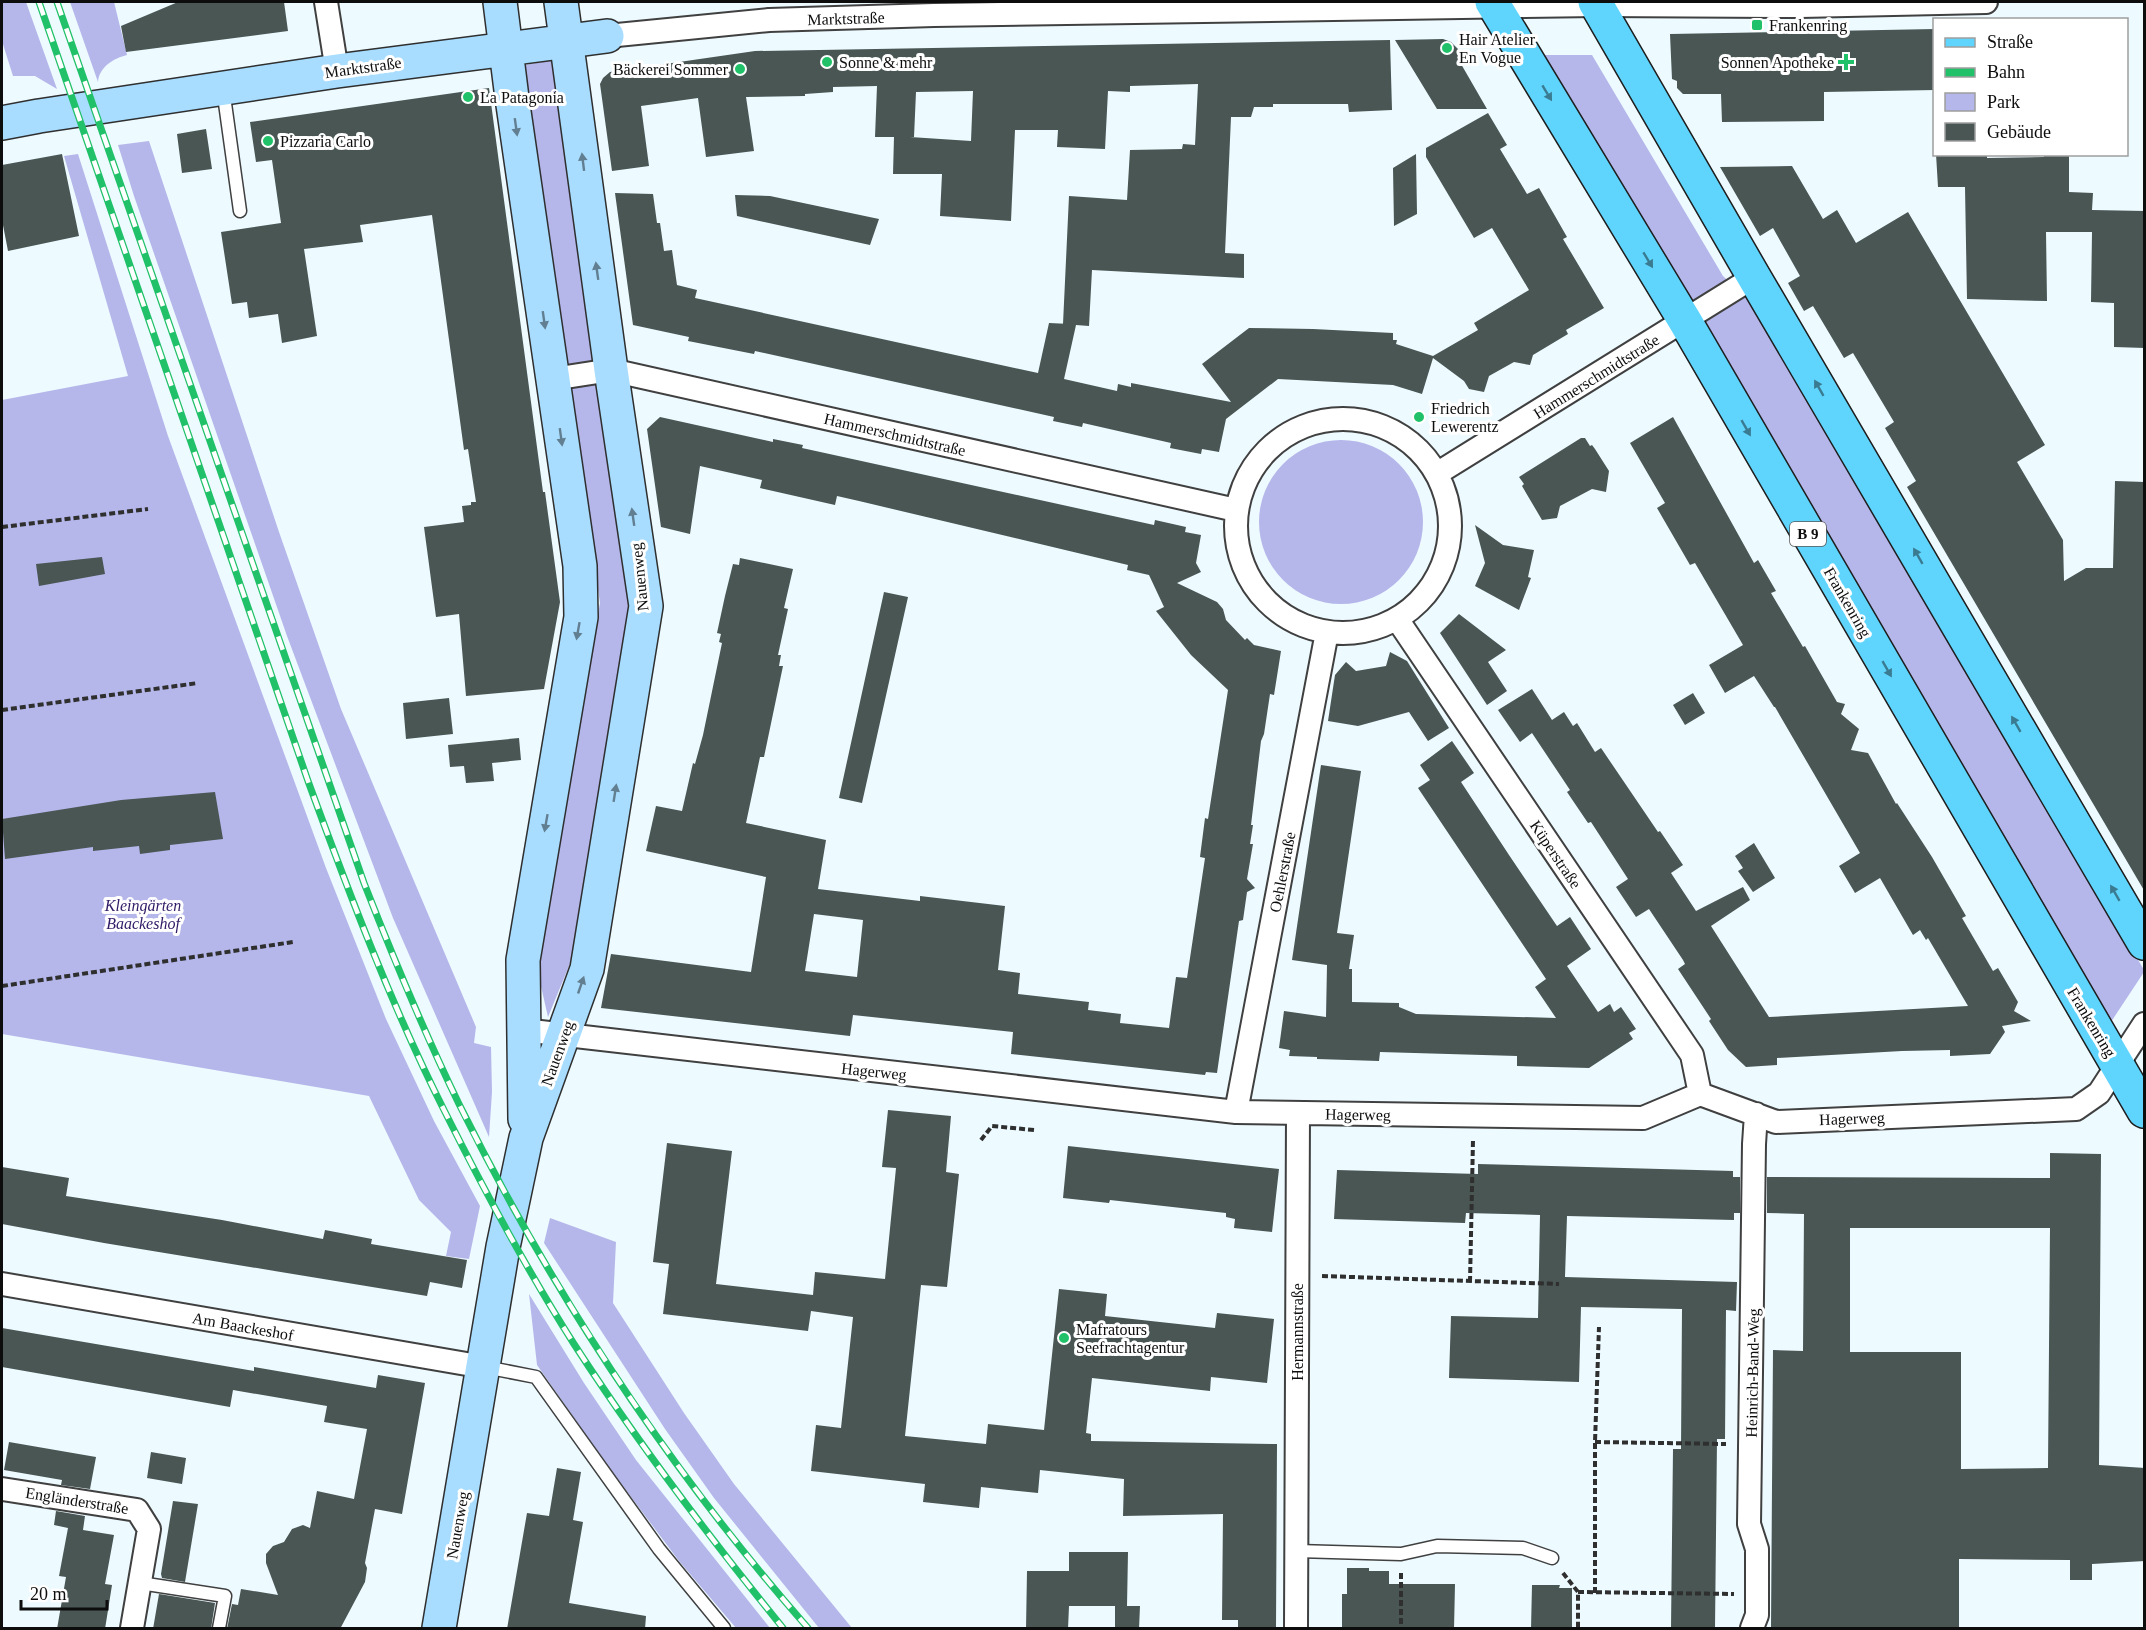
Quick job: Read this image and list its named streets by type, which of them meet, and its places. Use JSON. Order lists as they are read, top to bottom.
{
  "streets": {
    "main road": ["B 9", "Frankenring"],
    "street": [
      "Marktstraße",
      "Hammerschmidtstraße",
      "Nauenweg",
      "Küperstraße",
      "Oehlerstraße",
      "Hagerweg",
      "Am Baackeshof",
      "Hermannstraße",
      "Heinrich-Band-Weg",
      "Engländerstraße"
    ]
  },
  "crossings": [
    ["Marktstraße", "Nauenweg"],
    ["Marktstraße", "Frankenring"],
    ["Hammerschmidtstraße", "Nauenweg"],
    ["Hammerschmidtstraße", "Frankenring"],
    ["Nauenweg", "Hagerweg"],
    ["Nauenweg", "Am Baackeshof"],
    ["Frankenring", "Hagerweg"],
    ["Küperstraße", "Hagerweg"],
    ["Oehlerstraße", "Hagerweg"],
    ["Hagerweg", "Hermannstraße"],
    ["Hagerweg", "Heinrich-Band-Weg"]
  ],
  "parks": ["Kleingärten Baackeshof"],
  "places": {
    "transit": ["Frankenring"],
    "other": [
      "Hair Atelier En Vogue",
      "Sonne & mehr",
      "Bäckerei Sommer",
      "La Patagonia",
      "Pizzaria Carlo",
      "Friedrich Lewerentz",
      "Mafratours Seefrachtagentur"
    ],
    "health": ["Sonnen Apotheke"]
  },
  "legend": [
    "Straße",
    "Bahn",
    "Park",
    "Gebäude"
  ],
  "scale_bar": "20 m"
}
